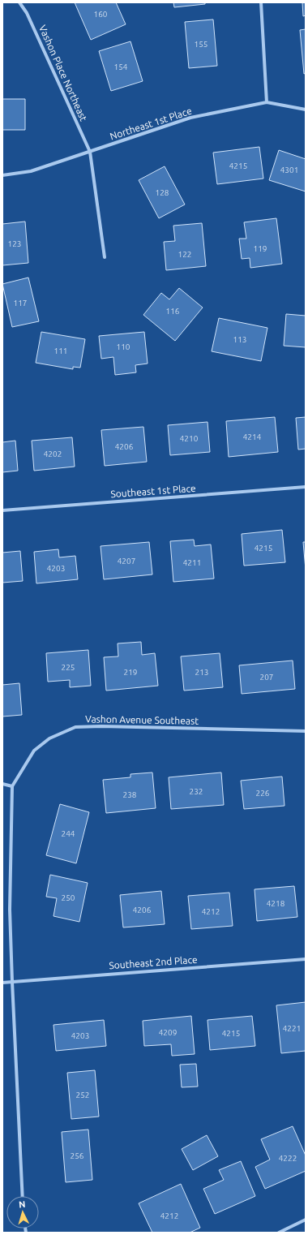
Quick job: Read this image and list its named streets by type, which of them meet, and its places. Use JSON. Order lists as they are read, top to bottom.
{
  "streets": {
    "street": [
      "Vashon Place Northeast",
      "Northeast 1st Place",
      "Southeast 1st Place",
      "Vashon Avenue Southeast",
      "Southeast 2nd Place"
    ]
  },
  "crossings": [
    ["Vashon Place Northeast", "Northeast 1st Place"]
  ],
  "house_numbers": [
    "160",
    "155",
    "154",
    "4215",
    "4301",
    "128",
    "123",
    "119",
    "122",
    "117",
    "116",
    "113",
    "110",
    "111",
    "4214",
    "4210",
    "4206",
    "4202",
    "4215",
    "4207",
    "4211",
    "4203",
    "225",
    "219",
    "213",
    "207",
    "232",
    "226",
    "238",
    "244",
    "250",
    "4218",
    "4206",
    "4212",
    "4221",
    "4209",
    "4215",
    "4203",
    "252",
    "256",
    "4222",
    "4212"
  ],
  "north": "top"
}
